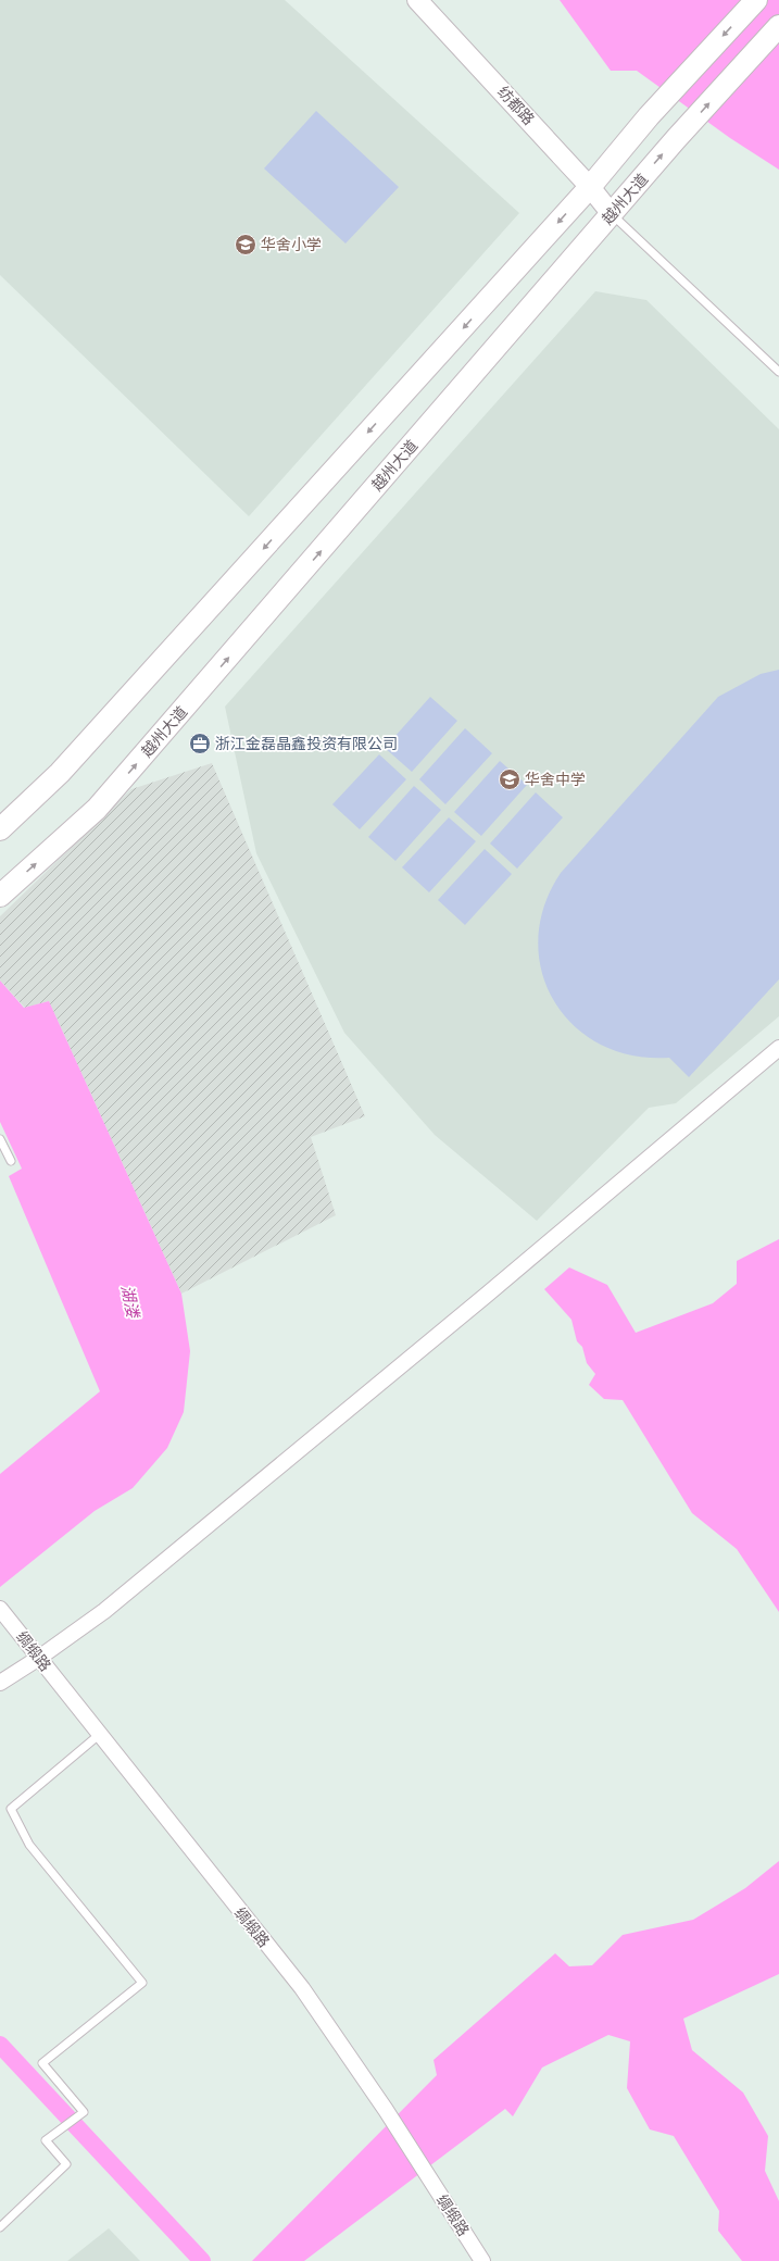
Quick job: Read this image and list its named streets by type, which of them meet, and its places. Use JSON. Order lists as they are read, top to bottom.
{
  "streets": {
    "main road": ["越州大道"],
    "street": ["纺都路", "绸缎路"]
  },
  "crossings": [
    ["纺都路", "越州大道"]
  ],
  "water": ["湖溇"],
  "places": {
    "school or university": ["华舍小学", "华舍中学"],
    "office": ["浙江金磊晶鑫投资有限公司"]
  }
}
